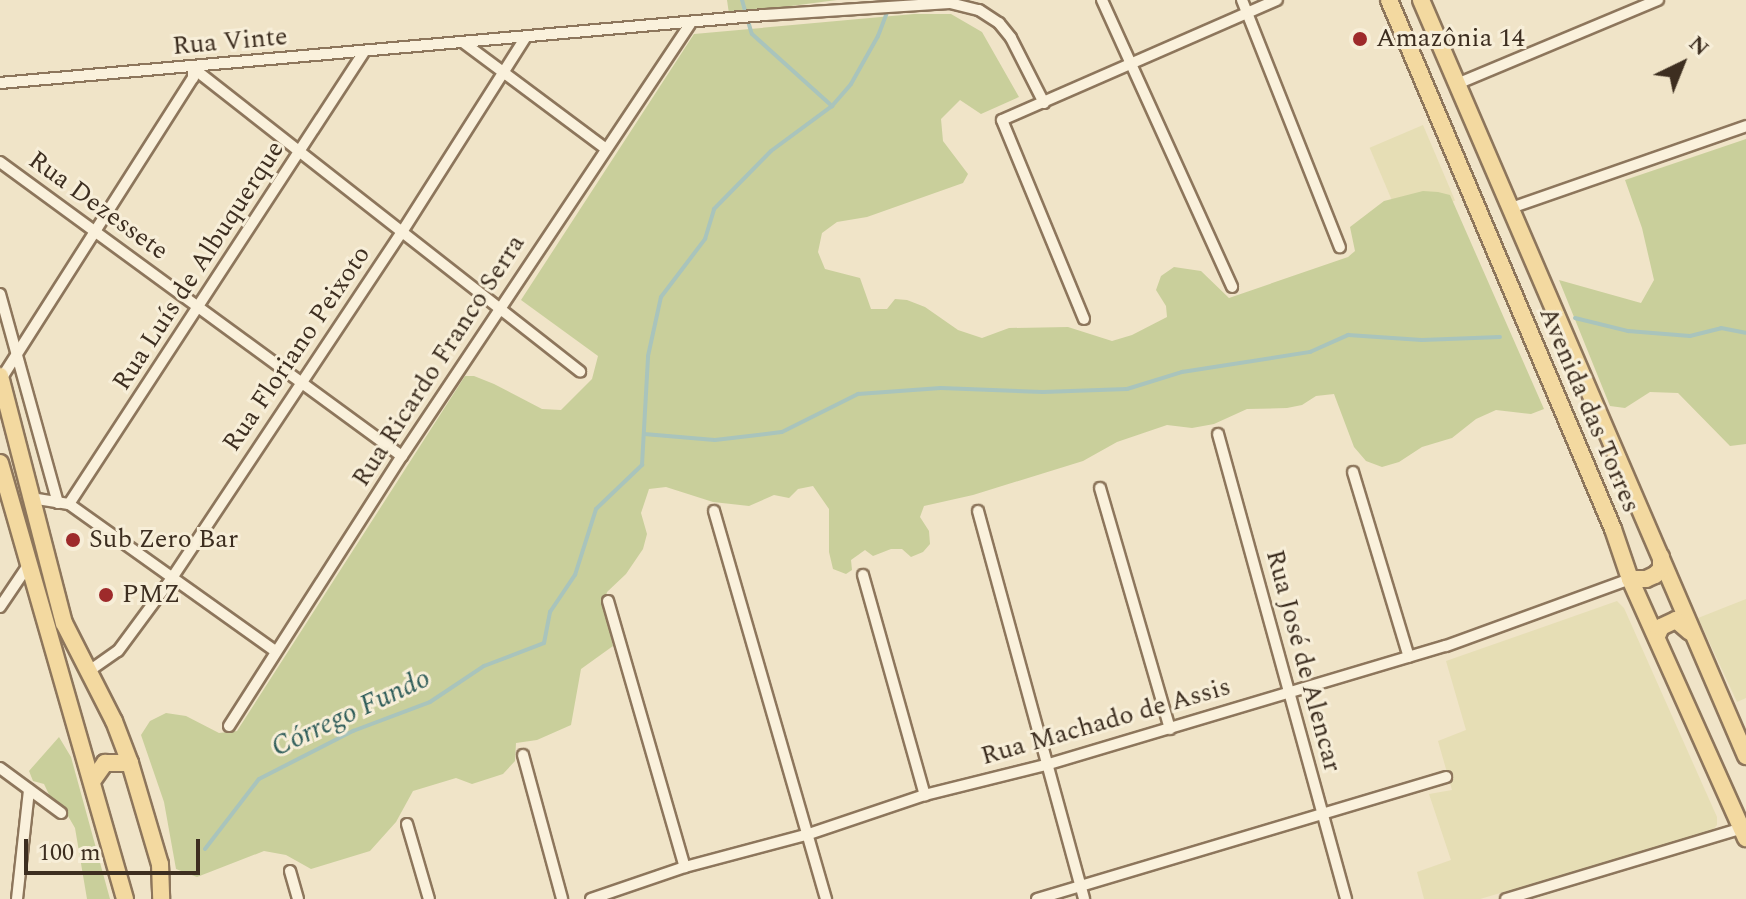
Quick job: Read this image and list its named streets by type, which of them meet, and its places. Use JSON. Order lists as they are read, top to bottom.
{
  "streets": {
    "main road": ["Avenida das Torres"],
    "street": [
      "Rua Vinte",
      "Rua Dezessete",
      "Rua Luís de Albuquerque",
      "Rua Floriano Peixoto",
      "Rua Ricardo Franco Serra",
      "Rua José de Alencar",
      "Rua Machado de Assis"
    ]
  },
  "crossings": [
    ["Rua Vinte", "Rua Luís de Albuquerque"],
    ["Rua Vinte", "Rua Floriano Peixoto"],
    ["Rua Vinte", "Rua Ricardo Franco Serra"],
    ["Rua Dezessete", "Rua Luís de Albuquerque"],
    ["Rua Dezessete", "Rua Floriano Peixoto"],
    ["Rua Dezessete", "Rua Ricardo Franco Serra"],
    ["Avenida das Torres", "Rua Machado de Assis"],
    ["Rua José de Alencar", "Rua Machado de Assis"]
  ],
  "water": ["Córrego Fundo"],
  "places": ["Amazônia 14", "Sub Zero Bar", "PMZ"],
  "scale_bar": "100 m",
  "north": "top right"
}
